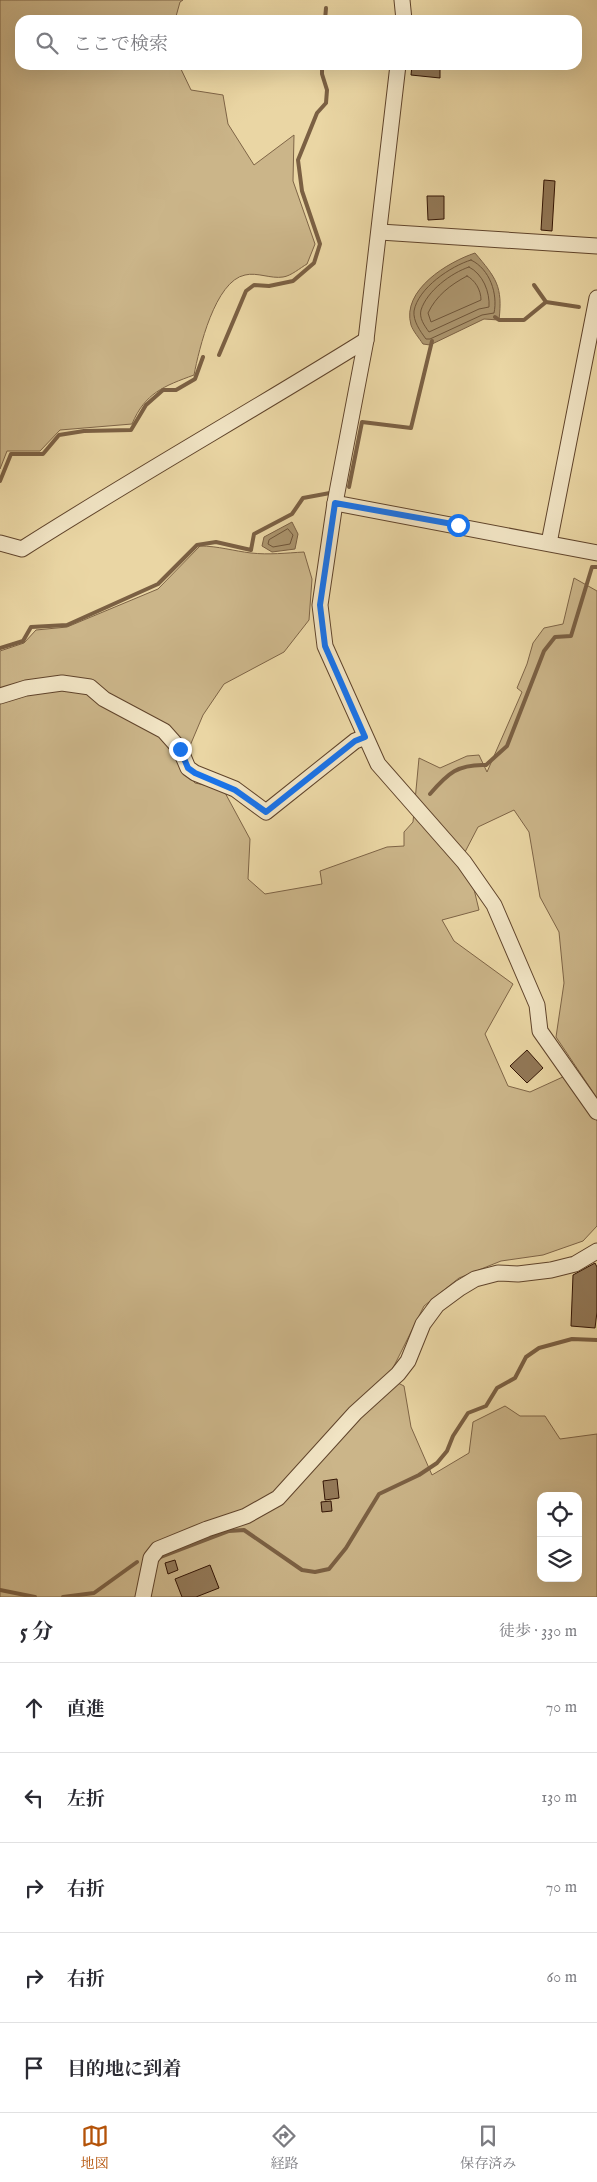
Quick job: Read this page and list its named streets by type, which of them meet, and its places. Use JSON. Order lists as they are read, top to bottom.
{
  "page": {
    "search": "ここで検索",
    "heading": ["5 分", "徒歩 · 330 m"],
    "list": [
      ["直進", "70 m"],
      ["左折", "130 m"],
      ["右折", "70 m"],
      ["右折", "60 m"],
      "目的地に到着"
    ],
    "nav": ["地図", "経路", "保存済み"]
  }
}
